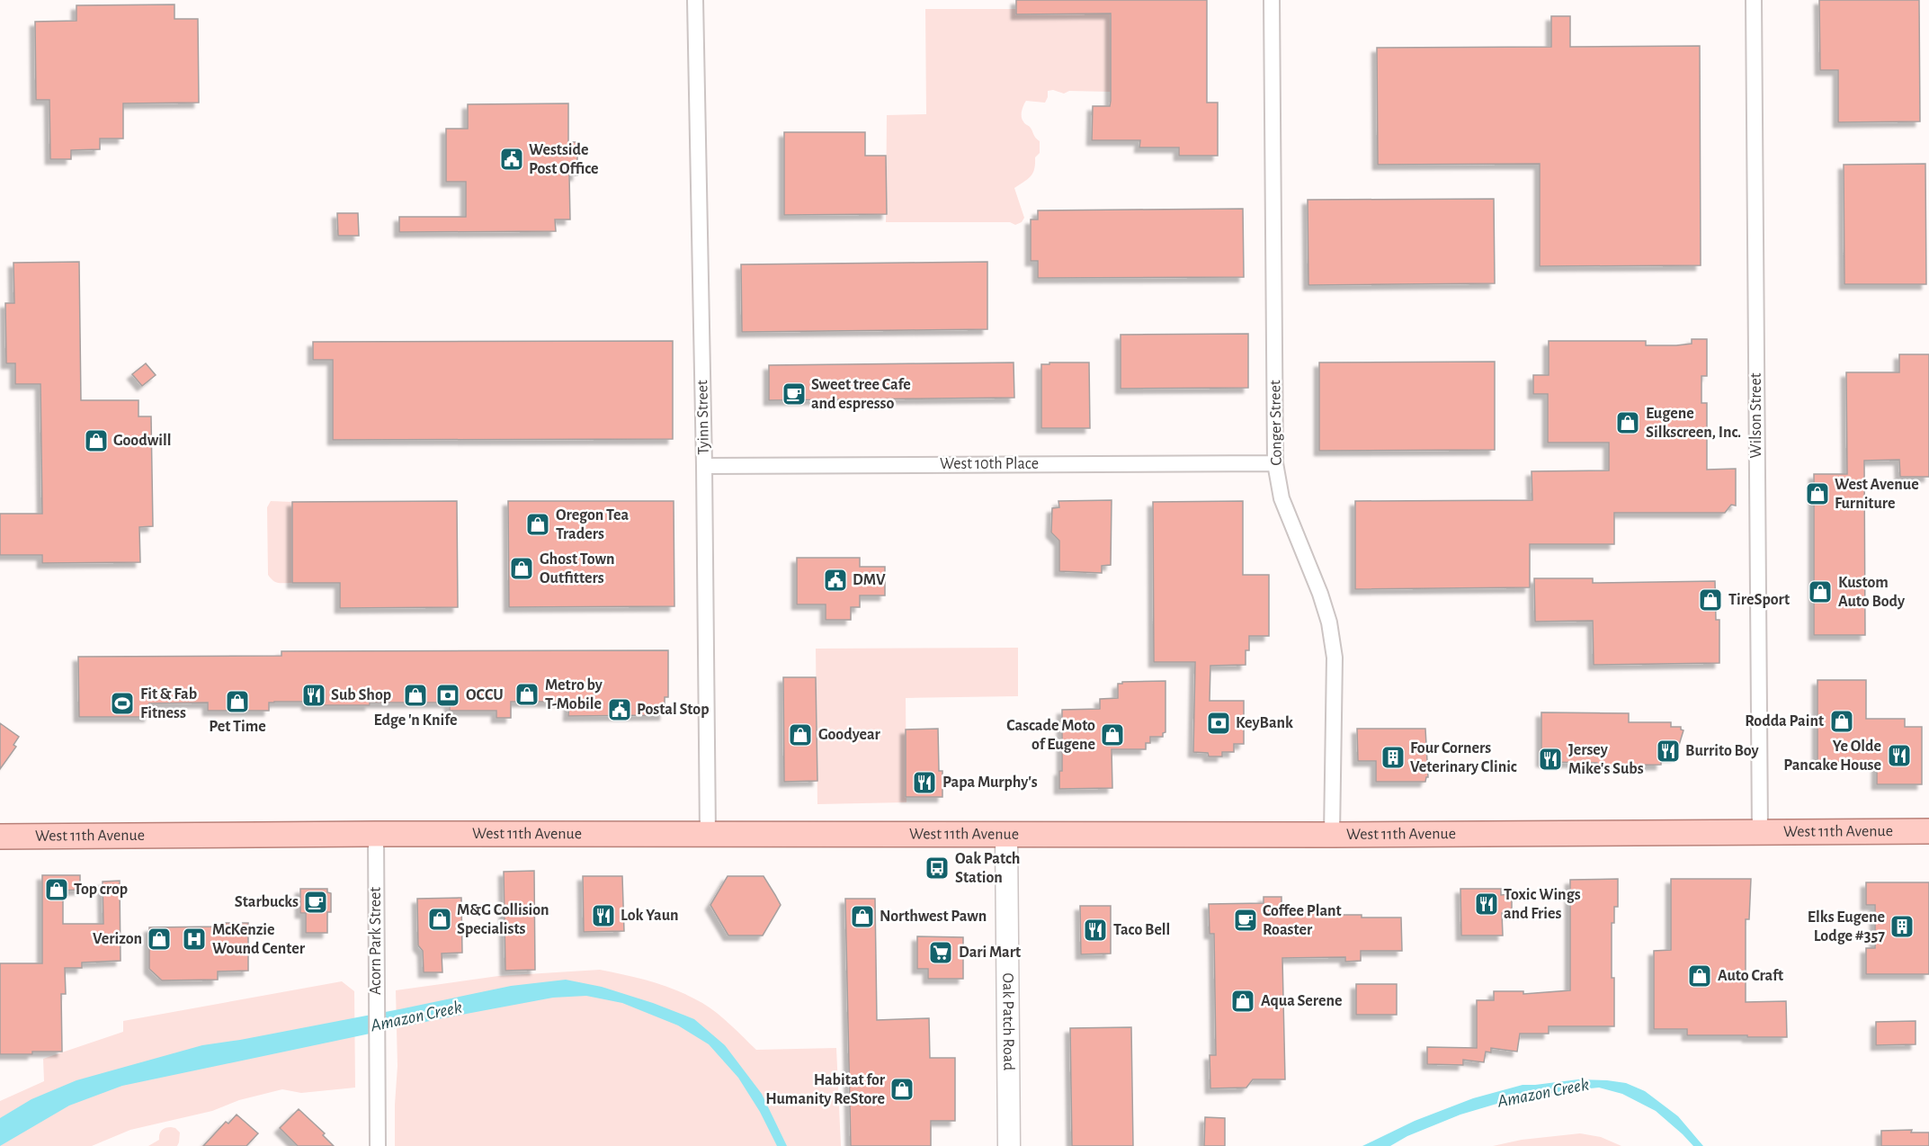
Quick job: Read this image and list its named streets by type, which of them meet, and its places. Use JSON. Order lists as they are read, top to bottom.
{
  "streets": {
    "main road": ["West 11th Avenue"],
    "street": [
      "Wilson Street",
      "Tyinn Street",
      "Conger Street",
      "West 10th Place",
      "Acorn Park Street",
      "Oak Patch Road"
    ]
  },
  "crossings": [
    ["Wilson Street", "West 11th Avenue"],
    ["Tyinn Street", "West 10th Place"],
    ["Tyinn Street", "West 11th Avenue"],
    ["Conger Street", "West 10th Place"],
    ["Conger Street", "West 11th Avenue"],
    ["West 11th Avenue", "Acorn Park Street"],
    ["West 11th Avenue", "Oak Patch Road"]
  ],
  "water": ["Amazon Creek"],
  "places": {
    "public building": ["Westside Post Office", "DMV", "Postal Stop"],
    "cafe": ["Sweet tree Cafe and espresso", "Starbucks", "Coffee Plant Roaster"],
    "shop": [
      "Eugene Silkscreen, Inc.",
      "Goodwill",
      "West Avenue Furniture",
      "Oregon Tea Traders",
      "Ghost Town Outfitters",
      "Kustom Auto Body",
      "TireSport",
      "Metro by T-Mobile",
      "Edge 'n Knife",
      "Pet Time",
      "Rodda Paint",
      "Goodyear",
      "Cascade Moto of Eugene",
      "Top crop",
      "Northwest Pawn",
      "M&G Collision Specialists",
      "Verizon",
      "Auto Craft",
      "Aqua Serene",
      "Habitat for Humanity ReStore"
    ],
    "restaurant": [
      "Sub Shop",
      "Burrito Boy",
      "Ye Olde Pancake House",
      "Jersey Mike's Subs",
      "Papa Murphy's",
      "Toxic Wings and Fries",
      "Lok Yaun",
      "Taco Bell"
    ],
    "bank": ["OCCU", "KeyBank"],
    "sports": ["Fit & Fab Fitness"],
    "building": ["Four Corners Veterinary Clinic", "Elks Eugene Lodge #357"],
    "bus stop": ["Oak Patch Station"],
    "hospital": ["McKenzie Wound Center"],
    "supermarket": ["Dari Mart"]
  }
}
